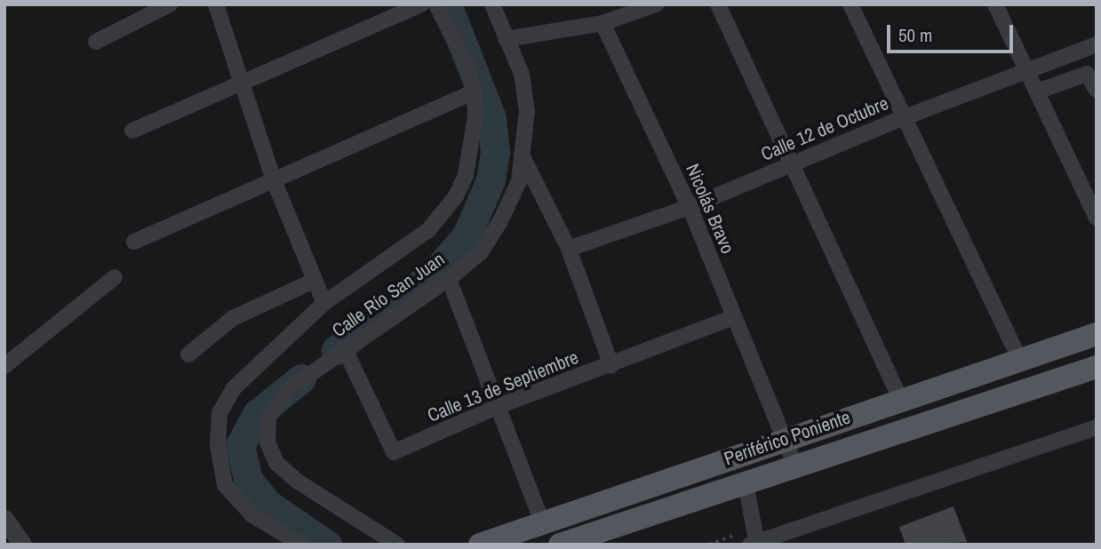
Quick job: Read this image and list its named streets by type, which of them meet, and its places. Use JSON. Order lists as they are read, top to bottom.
{
  "streets": {
    "main road": ["Periférico Poniente"],
    "street": [
      "Calle 12 de Octubre",
      "Nicolás Bravo",
      "Calle Río San Juan",
      "Calle 13 de Septiembre"
    ]
  },
  "crossings": [
    ["Calle 12 de Octubre", "Nicolás Bravo"],
    ["Nicolás Bravo", "Calle 13 de Septiembre"],
    ["Nicolás Bravo", "Periférico Poniente"],
    ["Calle Río San Juan", "Calle 13 de Septiembre"]
  ],
  "scale_bar": "50 m"
}
